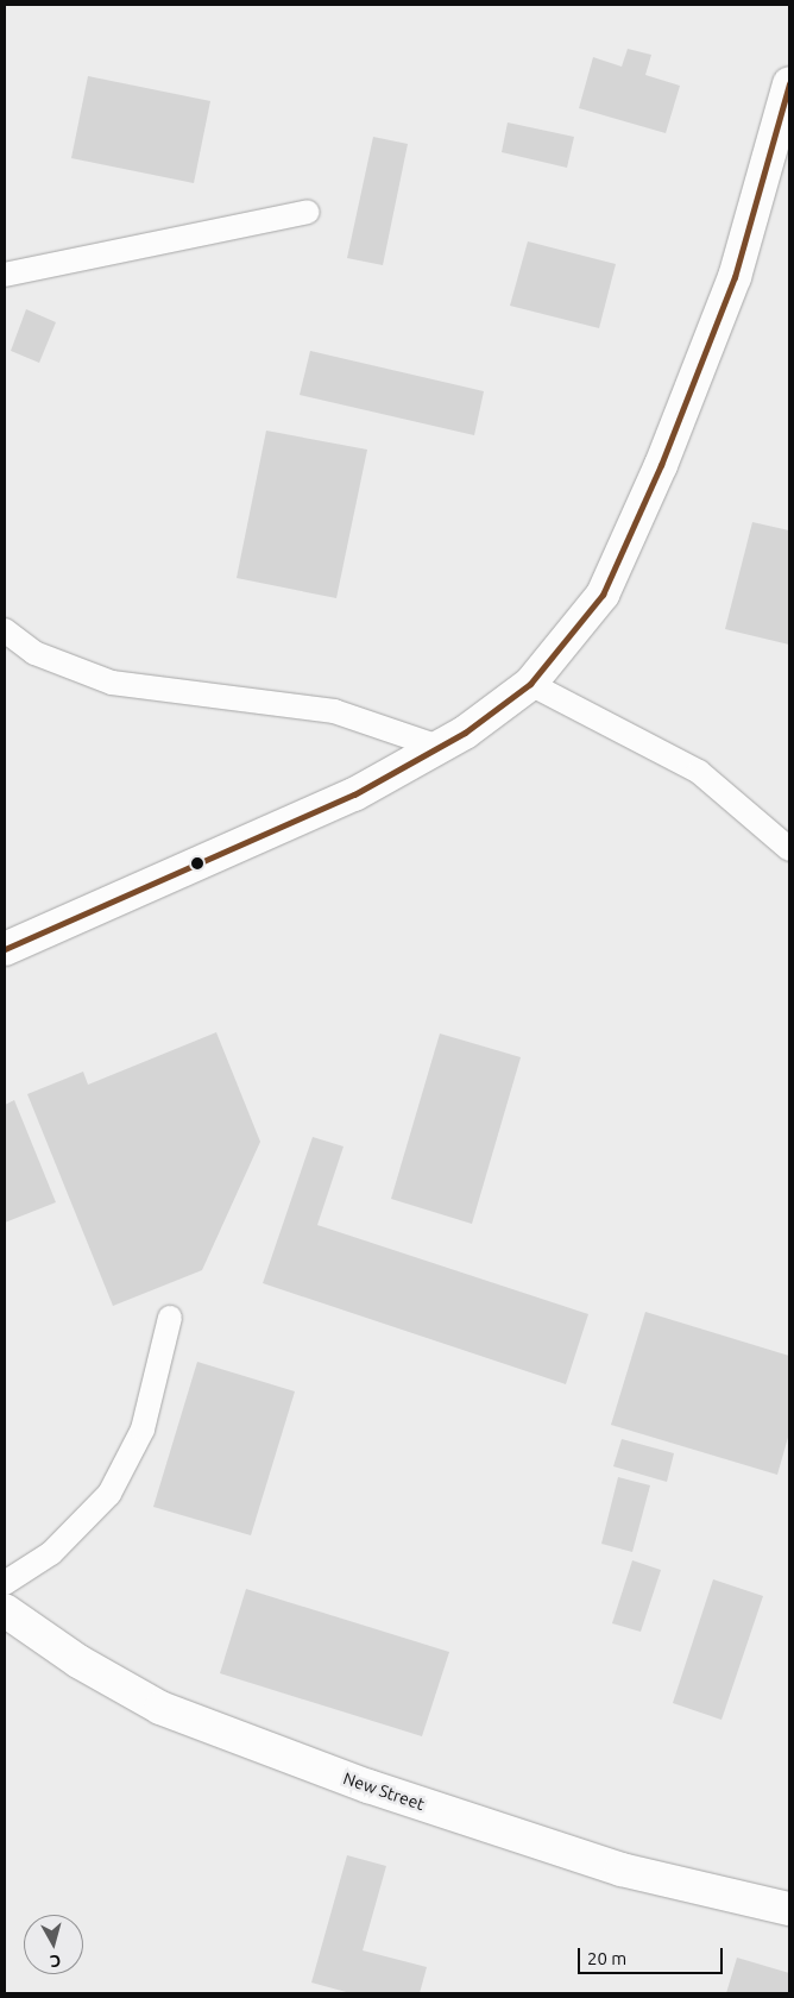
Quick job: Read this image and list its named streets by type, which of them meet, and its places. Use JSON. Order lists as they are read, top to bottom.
{
  "streets": {
    "street": ["New Street"]
  },
  "scale_bar": "20 m",
  "north": "bottom"
}
